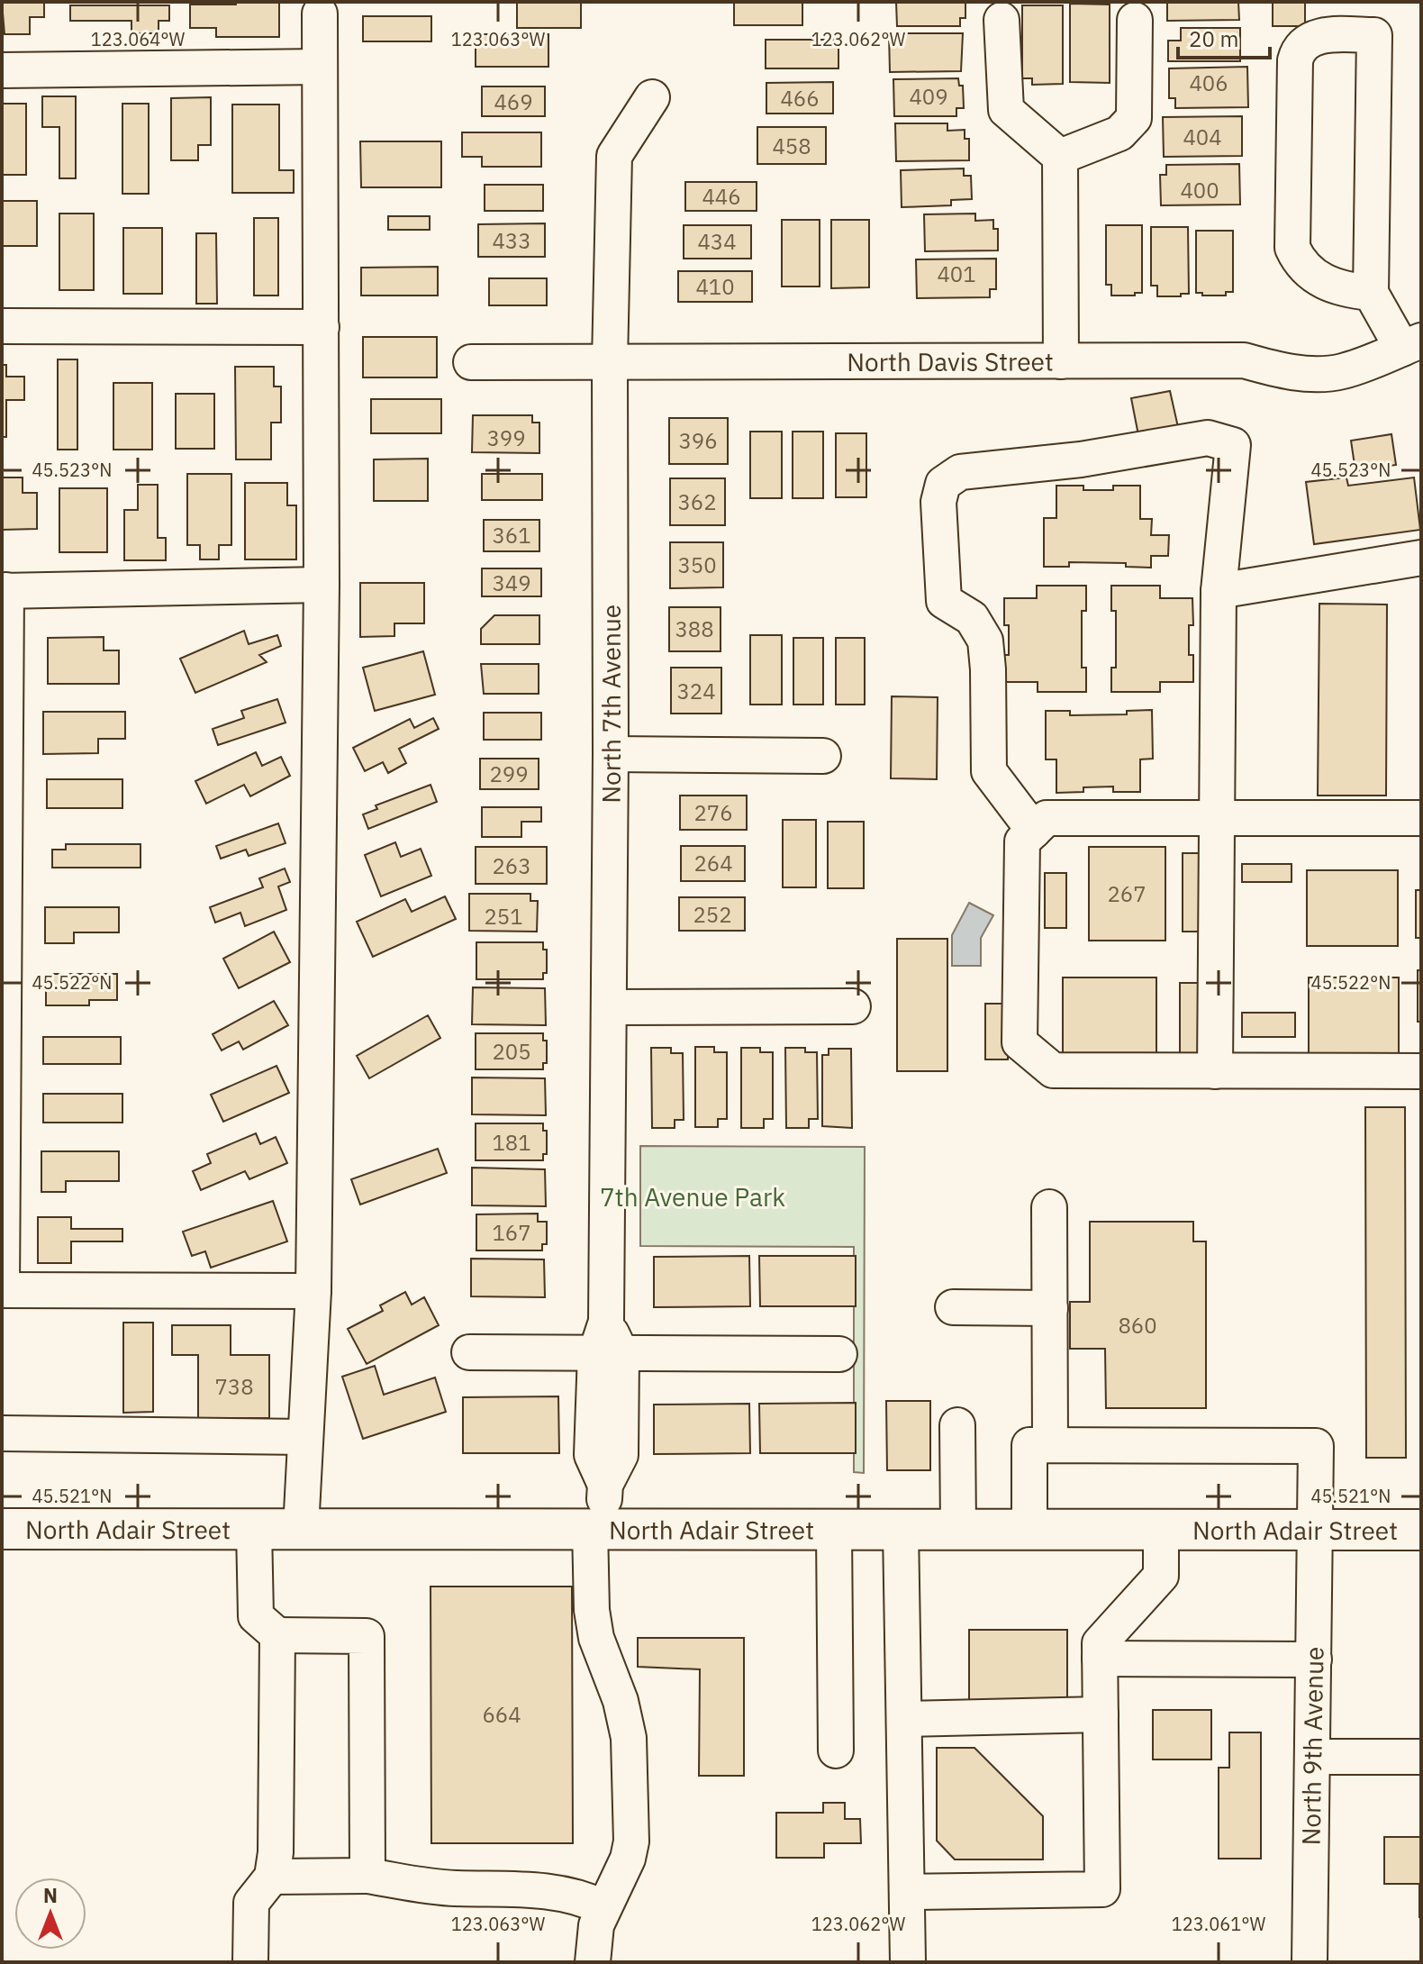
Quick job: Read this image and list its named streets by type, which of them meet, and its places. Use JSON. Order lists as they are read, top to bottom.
{
  "streets": {
    "highway": ["North Adair Street"],
    "street": ["North Davis Street", "North 7th Avenue", "North 9th Avenue"]
  },
  "crossings": [
    ["North Davis Street", "North 7th Avenue"],
    ["North 7th Avenue", "North Adair Street"],
    ["North Adair Street", "North 9th Avenue"]
  ],
  "parks": ["7th Avenue Park"],
  "house_numbers": [
    "406",
    "409",
    "466",
    "469",
    "404",
    "458",
    "400",
    "446",
    "433",
    "434",
    "401",
    "410",
    "399",
    "396",
    "362",
    "361",
    "350",
    "349",
    "388",
    "324",
    "299",
    "276",
    "264",
    "263",
    "267",
    "252",
    "251",
    "205",
    "181",
    "167",
    "860",
    "738",
    "664"
  ],
  "scale_bar": "20 m",
  "north": "top",
  "coordinates": [
    "123.064°W",
    "123.063°W",
    "123.062°W",
    "45.523°N",
    "45.522°N",
    "45.521°N",
    "123.061°W"
  ]
}
